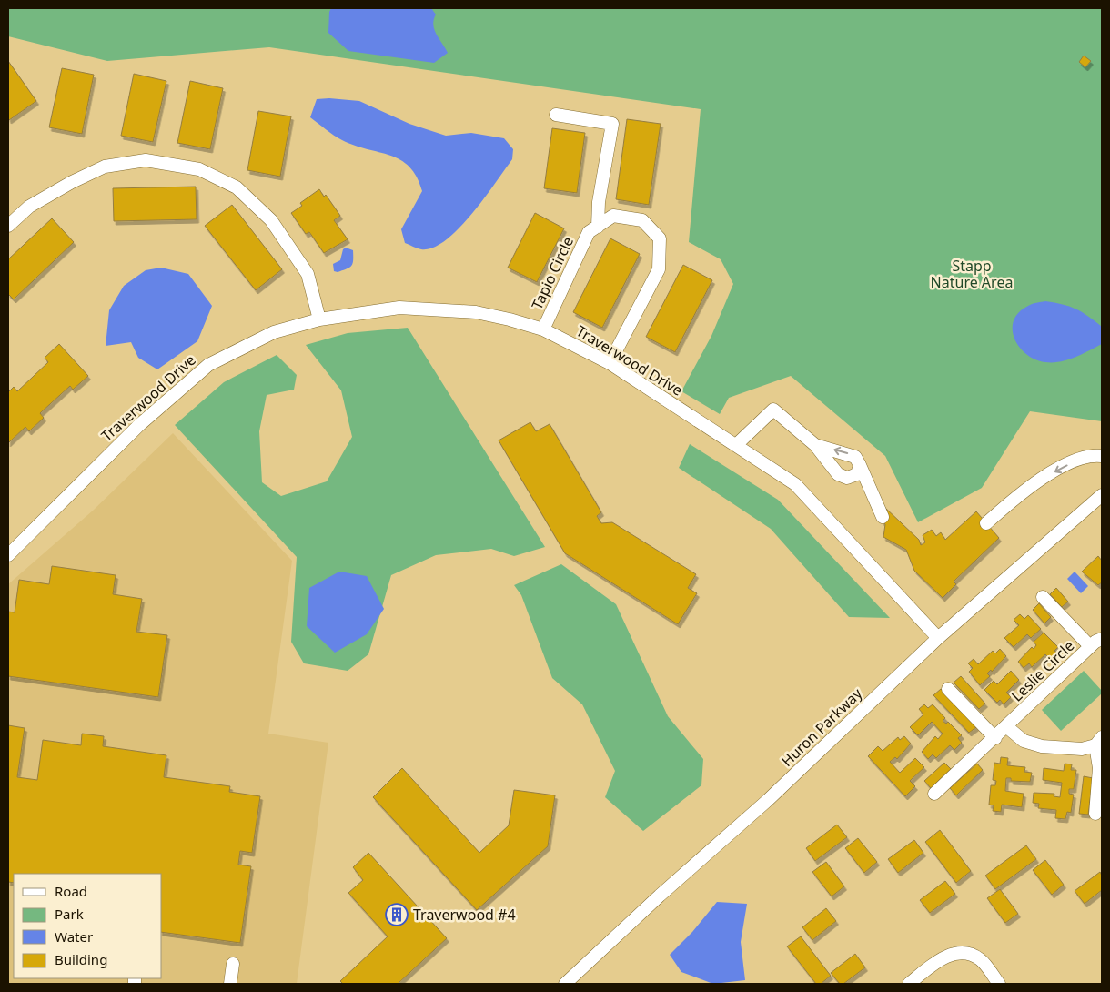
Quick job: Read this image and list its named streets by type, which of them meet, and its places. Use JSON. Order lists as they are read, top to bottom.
{
  "streets": {
    "street": [
      "Tapio Circle",
      "Traverwood Drive",
      "Leslie Circle",
      "Huron Parkway"
    ]
  },
  "crossings": [
    ["Tapio Circle", "Traverwood Drive"],
    ["Traverwood Drive", "Huron Parkway"]
  ],
  "parks": ["Stapp Nature Area"],
  "places": {
    "building": ["Traverwood #4"]
  },
  "legend": [
    "Road",
    "Park",
    "Water",
    "Building"
  ]
}
